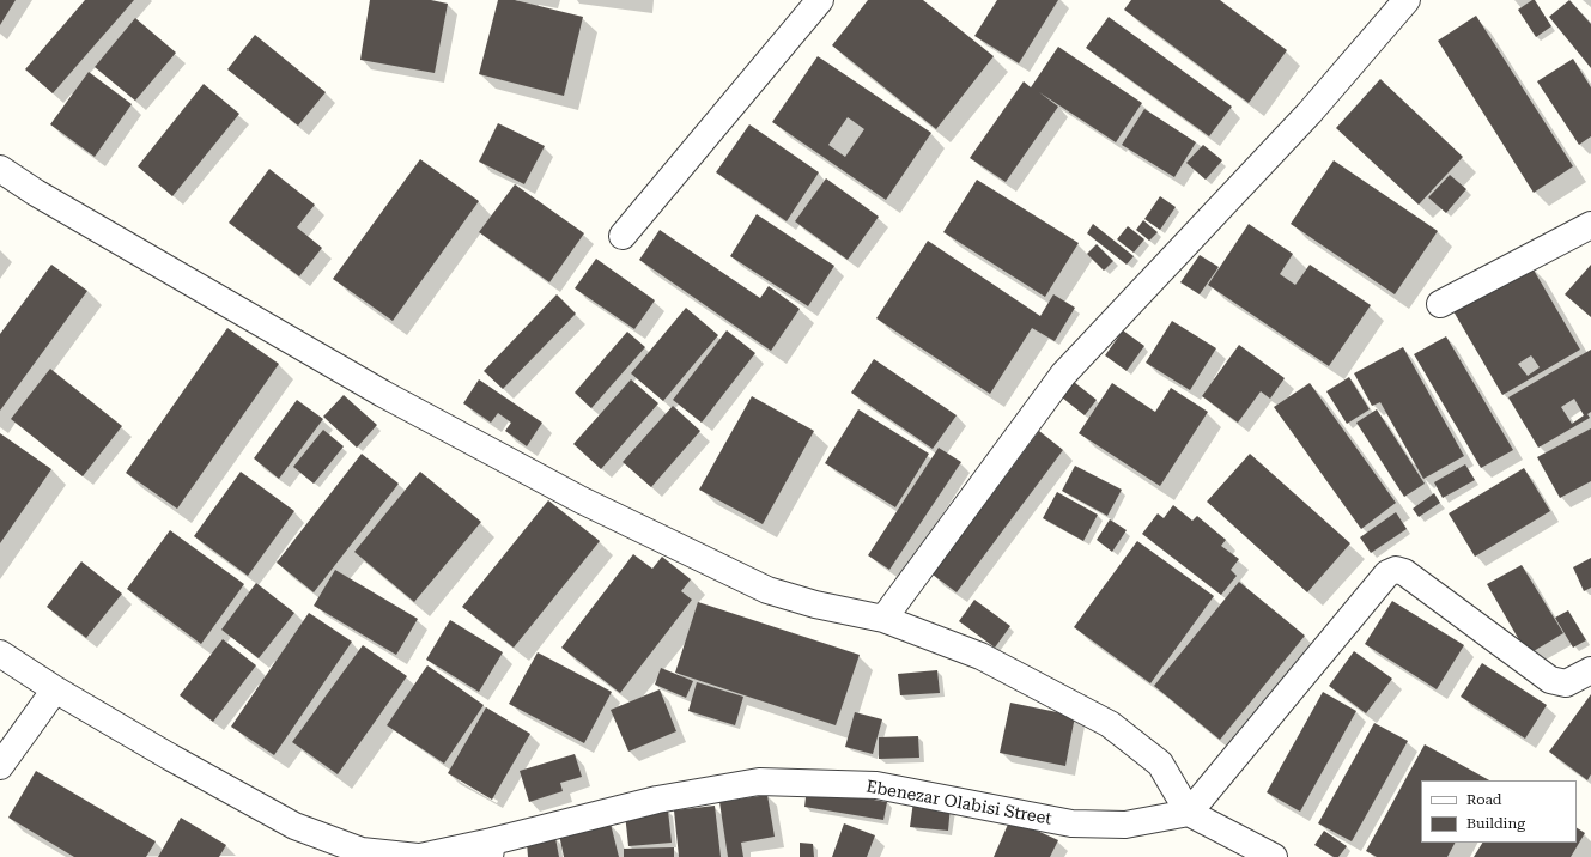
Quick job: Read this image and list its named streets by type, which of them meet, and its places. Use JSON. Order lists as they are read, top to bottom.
{
  "streets": {
    "street": ["Ebenezar Olabisi Street"]
  },
  "legend": ["Road", "Building"]
}
